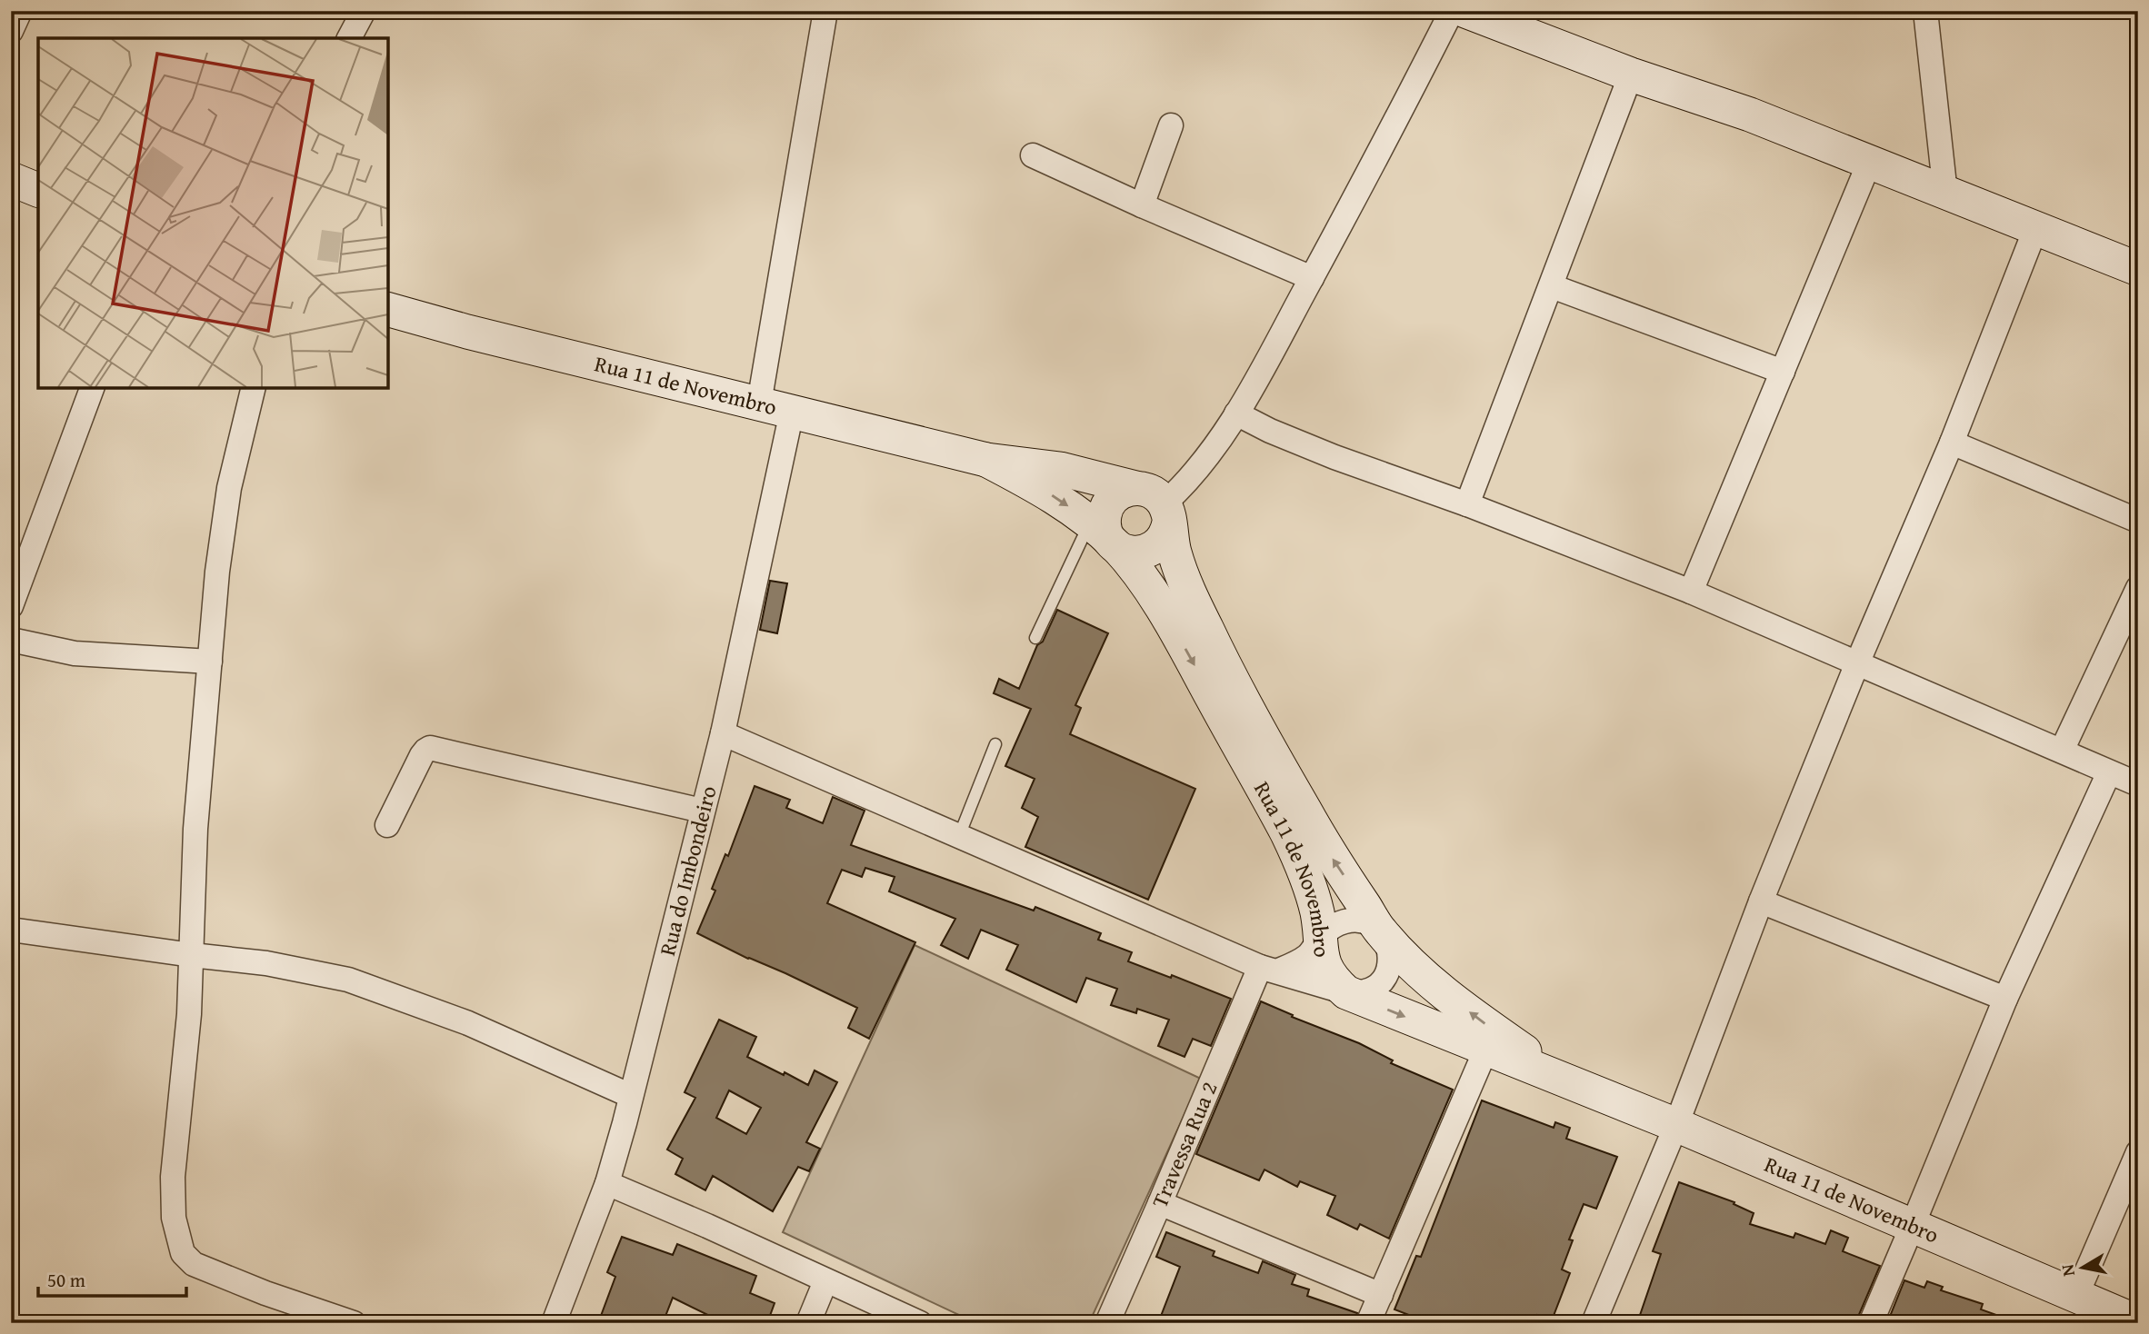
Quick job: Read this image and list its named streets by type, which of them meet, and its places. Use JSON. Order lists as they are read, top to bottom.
{
  "streets": {
    "main road": ["Rua 11 de Novembro"],
    "street": ["Rua do Imbondeiro", "Travessa Rua 2"]
  },
  "crossings": [
    ["Rua 11 de Novembro", "Rua do Imbondeiro"]
  ],
  "scale_bar": "50 m",
  "north": "left"
}
